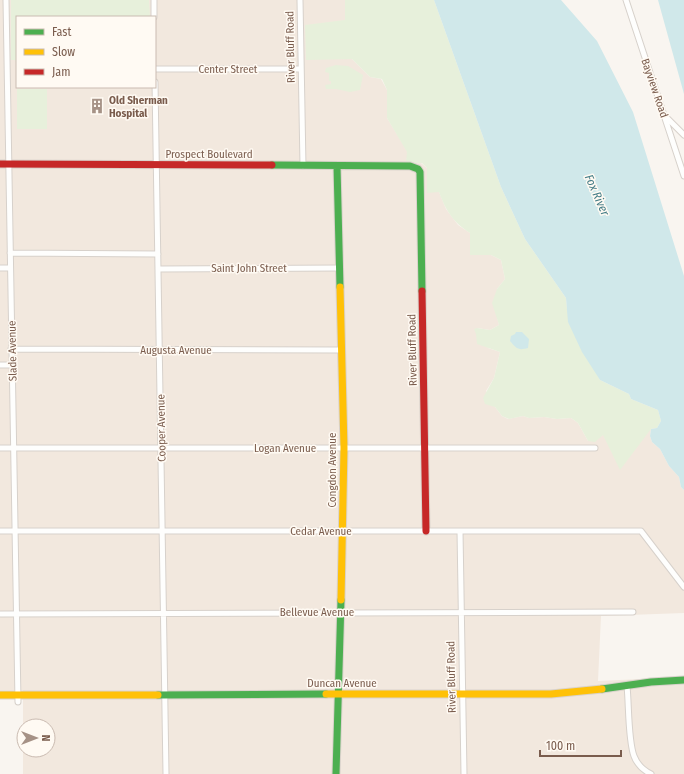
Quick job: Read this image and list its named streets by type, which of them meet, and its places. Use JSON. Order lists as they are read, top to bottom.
{
  "streets": {
    "street": [
      "River Bluff Road",
      "Center Street",
      "Bayview Road",
      "Prospect Boulevard",
      "Saint John Street",
      "Augusta Avenue",
      "Slade Avenue",
      "Cooper Avenue",
      "Logan Avenue",
      "Congdon Avenue",
      "Cedar Avenue",
      "Bellevue Avenue",
      "Duncan Avenue"
    ]
  },
  "crossings": [
    ["River Bluff Road", "Center Street"],
    ["River Bluff Road", "Prospect Boulevard"],
    ["River Bluff Road", "Logan Avenue"],
    ["River Bluff Road", "Cedar Avenue"],
    ["River Bluff Road", "Bellevue Avenue"],
    ["River Bluff Road", "Duncan Avenue"],
    ["Prospect Boulevard", "Slade Avenue"],
    ["Prospect Boulevard", "Cooper Avenue"],
    ["Prospect Boulevard", "Congdon Avenue"],
    ["Saint John Street", "Cooper Avenue"],
    ["Saint John Street", "Congdon Avenue"],
    ["Augusta Avenue", "Slade Avenue"],
    ["Augusta Avenue", "Cooper Avenue"],
    ["Augusta Avenue", "Congdon Avenue"],
    ["Slade Avenue", "Logan Avenue"],
    ["Slade Avenue", "Cedar Avenue"],
    ["Slade Avenue", "Bellevue Avenue"],
    ["Slade Avenue", "Duncan Avenue"],
    ["Cooper Avenue", "Logan Avenue"],
    ["Cooper Avenue", "Cedar Avenue"],
    ["Cooper Avenue", "Bellevue Avenue"],
    ["Cooper Avenue", "Duncan Avenue"],
    ["Logan Avenue", "Congdon Avenue"],
    ["Congdon Avenue", "Cedar Avenue"],
    ["Congdon Avenue", "Bellevue Avenue"],
    ["Congdon Avenue", "Duncan Avenue"]
  ],
  "water": ["Fox River"],
  "places": {
    "building": ["Old Sherman Hospital"]
  },
  "legend": ["Fast", "Slow", "Jam"],
  "scale_bar": "100 m",
  "north": "right"
}
